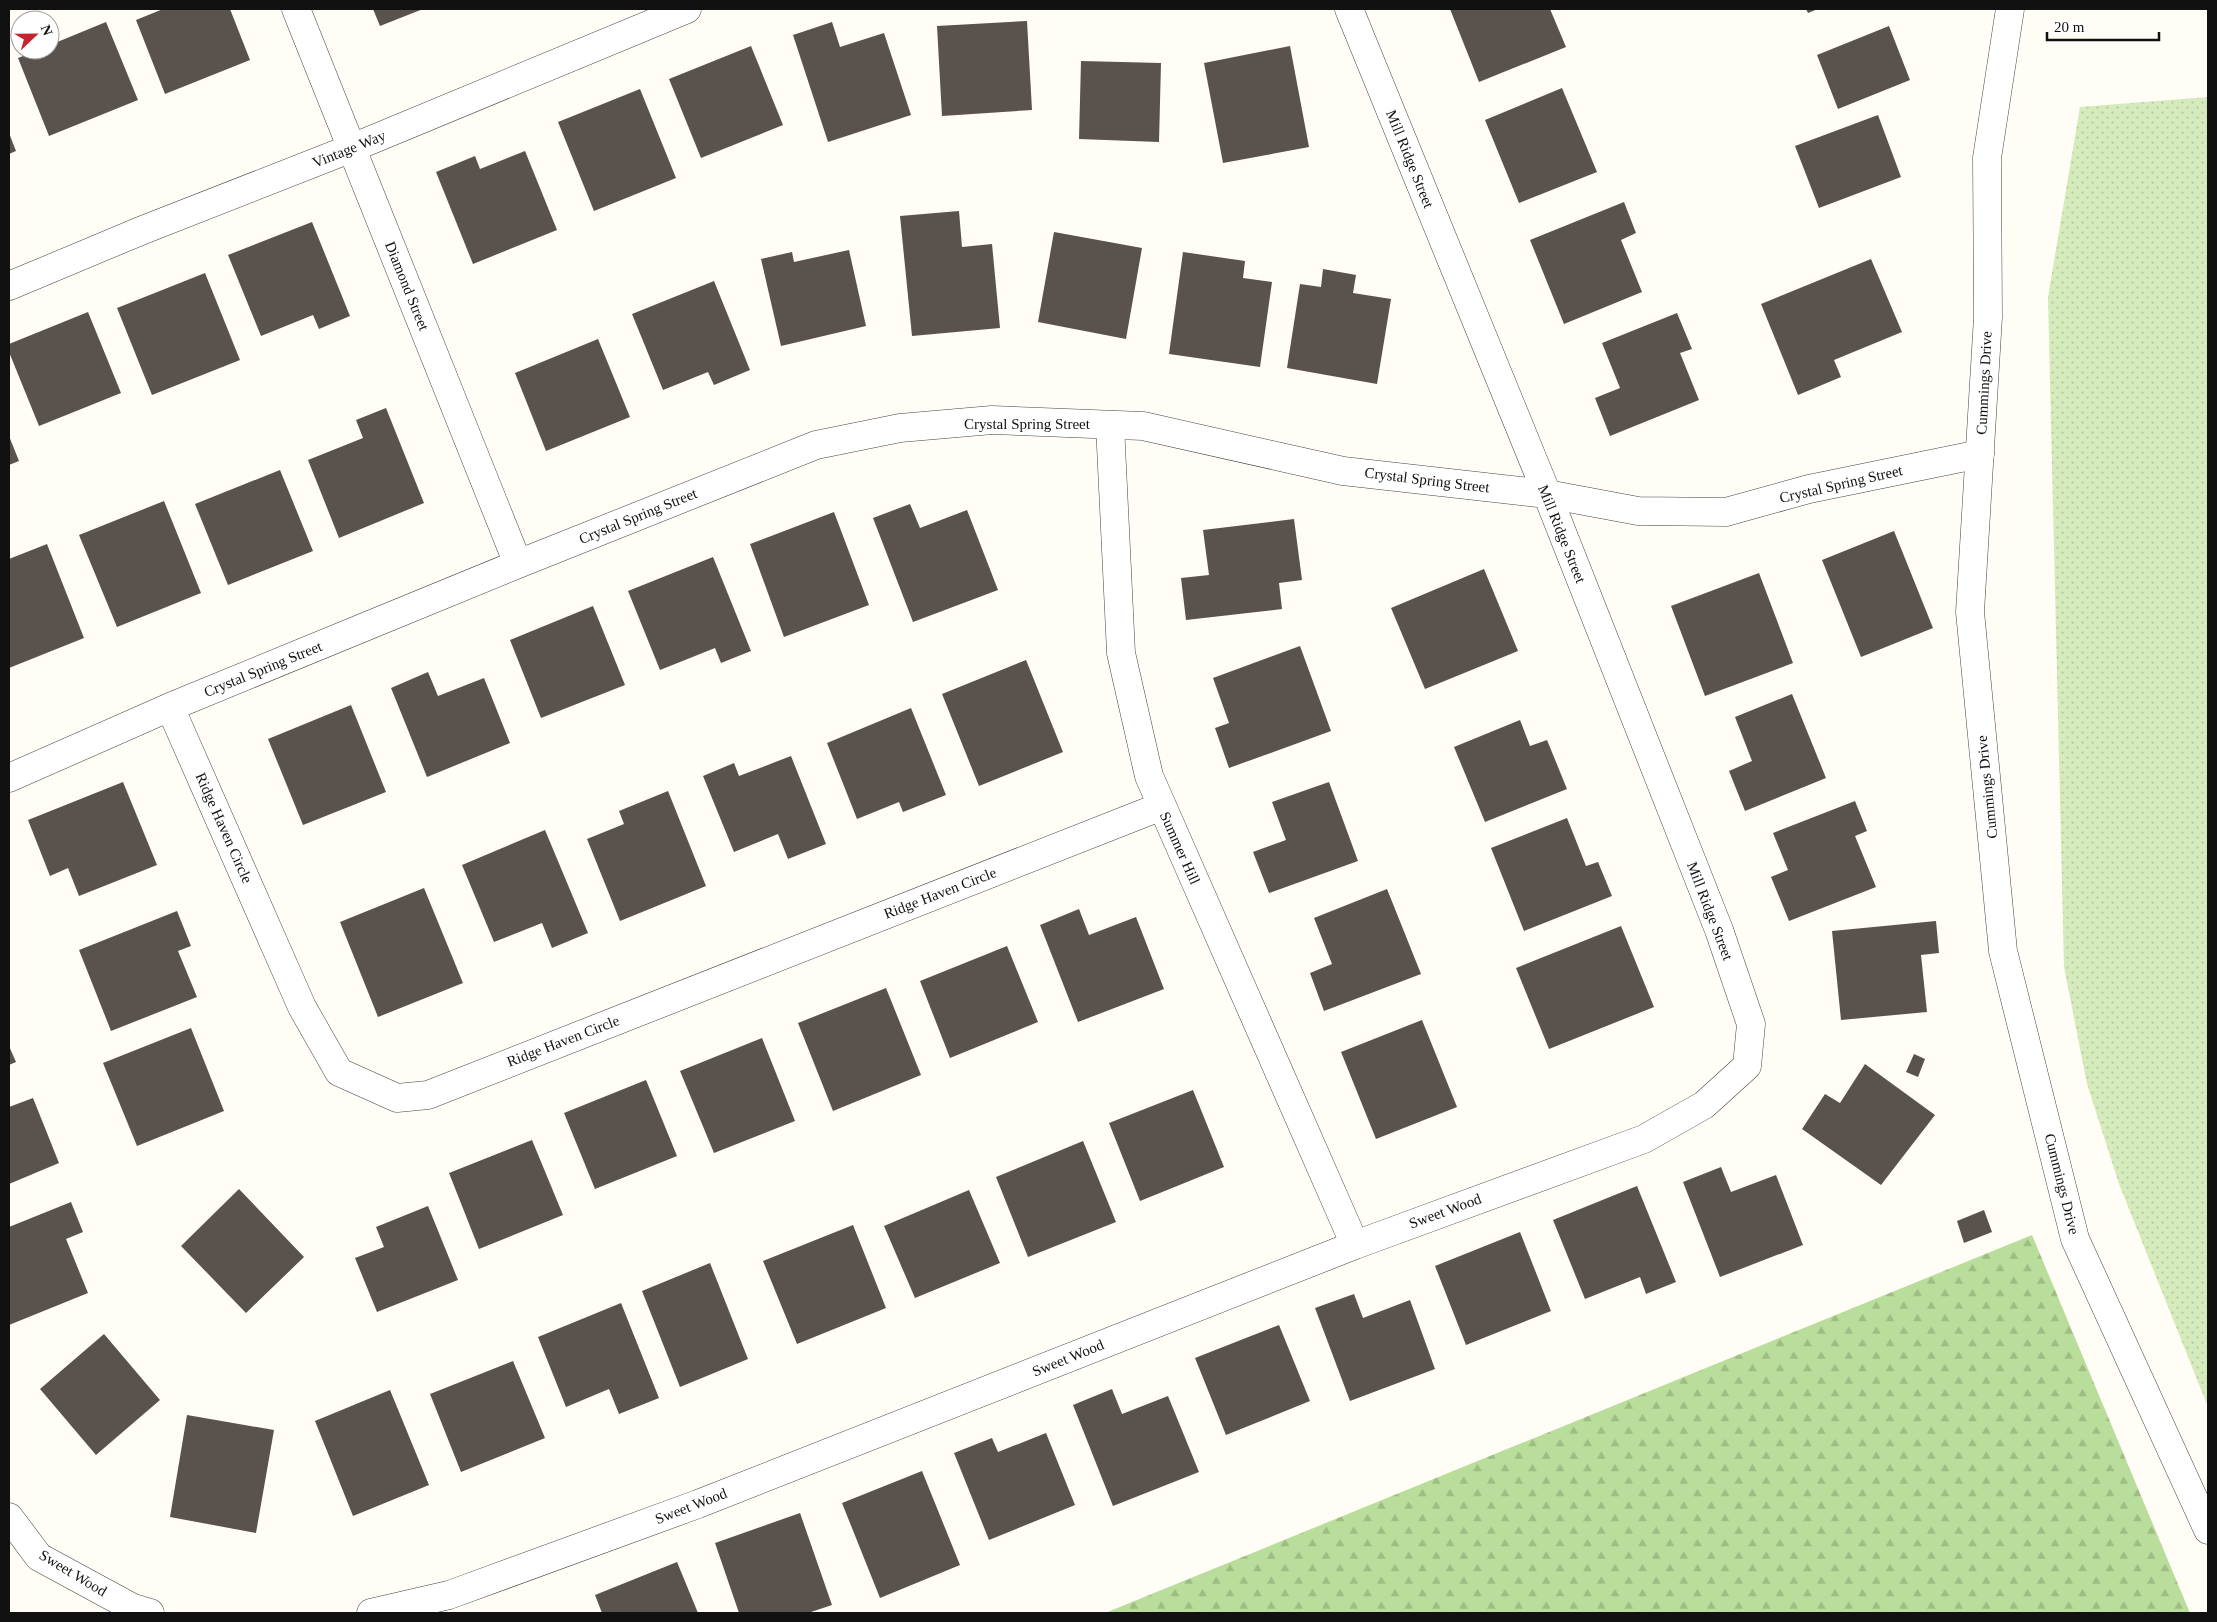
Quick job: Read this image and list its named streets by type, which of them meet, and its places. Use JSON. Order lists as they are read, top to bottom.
{
  "streets": {
    "street": [
      "Vintage Way",
      "Mill Ridge Street",
      "Diamond Street",
      "Cummings Drive",
      "Crystal Spring Street",
      "Ridge Haven Circle",
      "Summer Hill",
      "Sweet Wood"
    ]
  },
  "crossings": [
    ["Vintage Way", "Diamond Street"],
    ["Mill Ridge Street", "Crystal Spring Street"],
    ["Mill Ridge Street", "Sweet Wood"],
    ["Diamond Street", "Crystal Spring Street"],
    ["Cummings Drive", "Crystal Spring Street"],
    ["Crystal Spring Street", "Ridge Haven Circle"],
    ["Crystal Spring Street", "Summer Hill"],
    ["Ridge Haven Circle", "Summer Hill"],
    ["Summer Hill", "Sweet Wood"]
  ],
  "scale_bar": "20 m",
  "north": "right"
}
